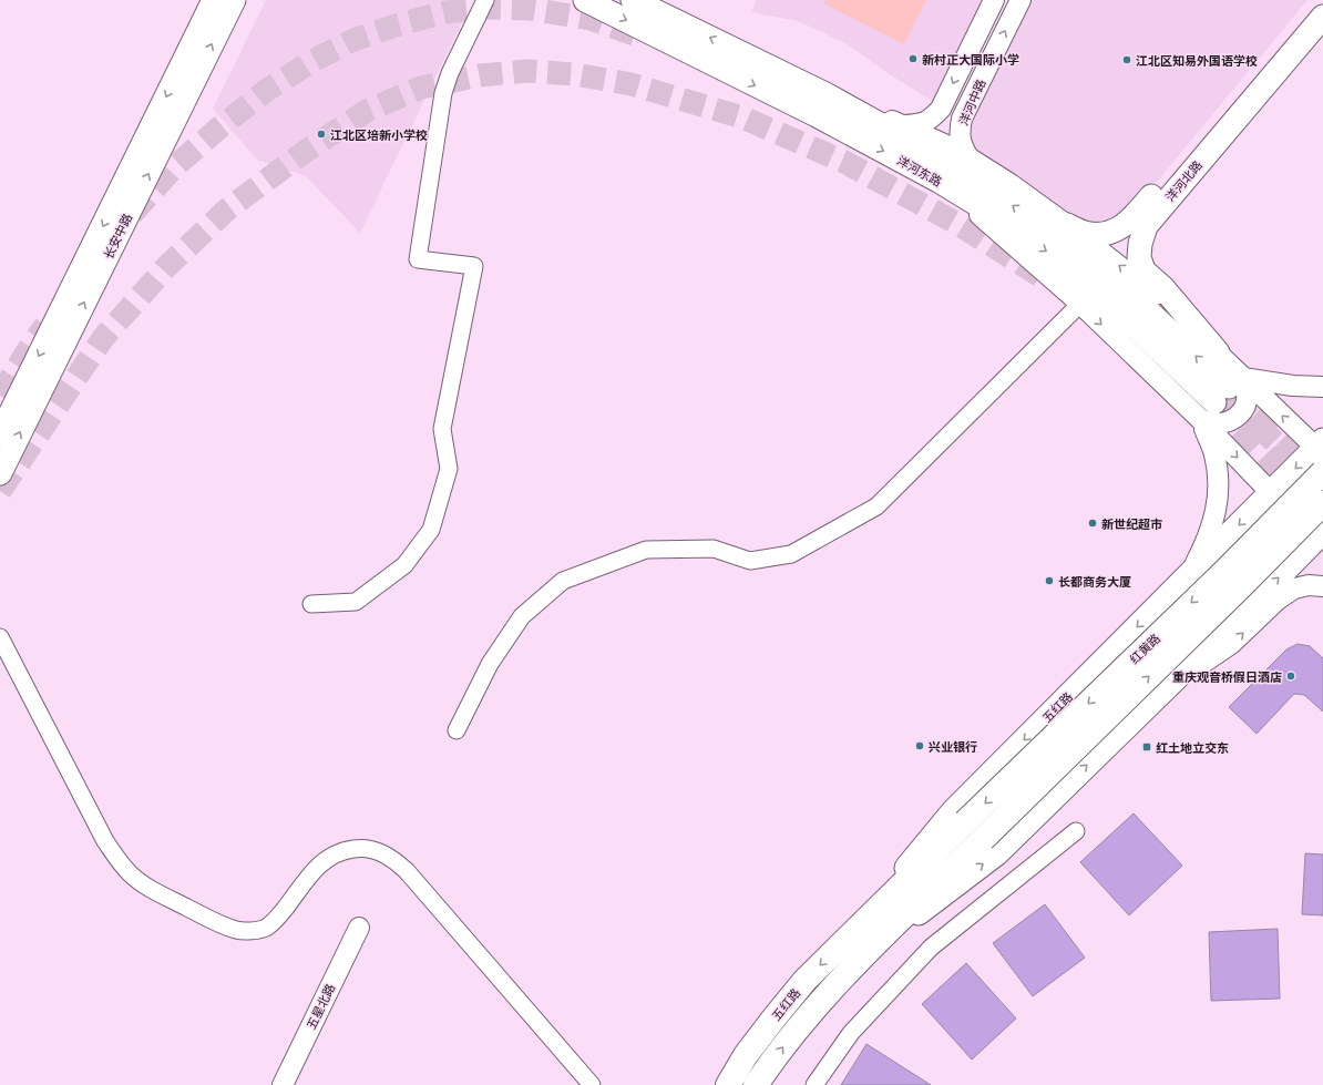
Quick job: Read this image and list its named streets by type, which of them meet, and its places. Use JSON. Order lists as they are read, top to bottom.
{
  "streets": {
    "highway": ["红黄路", "五红路"],
    "main road": ["洋河东路", "洋河北路", "长安中路"],
    "street": ["洋河中路", "五星北路"]
  },
  "crossings": [
    ["红黄路", "五红路"]
  ],
  "places": {
    "other": [
      "新村正大国际小学",
      "江北区知易外国语学校",
      "江北区培新小学校",
      "新世纪超市",
      "长都商务大厦",
      "重庆观音桥假日酒店",
      "兴业银行"
    ],
    "transit": ["红土地立交东"]
  }
}
